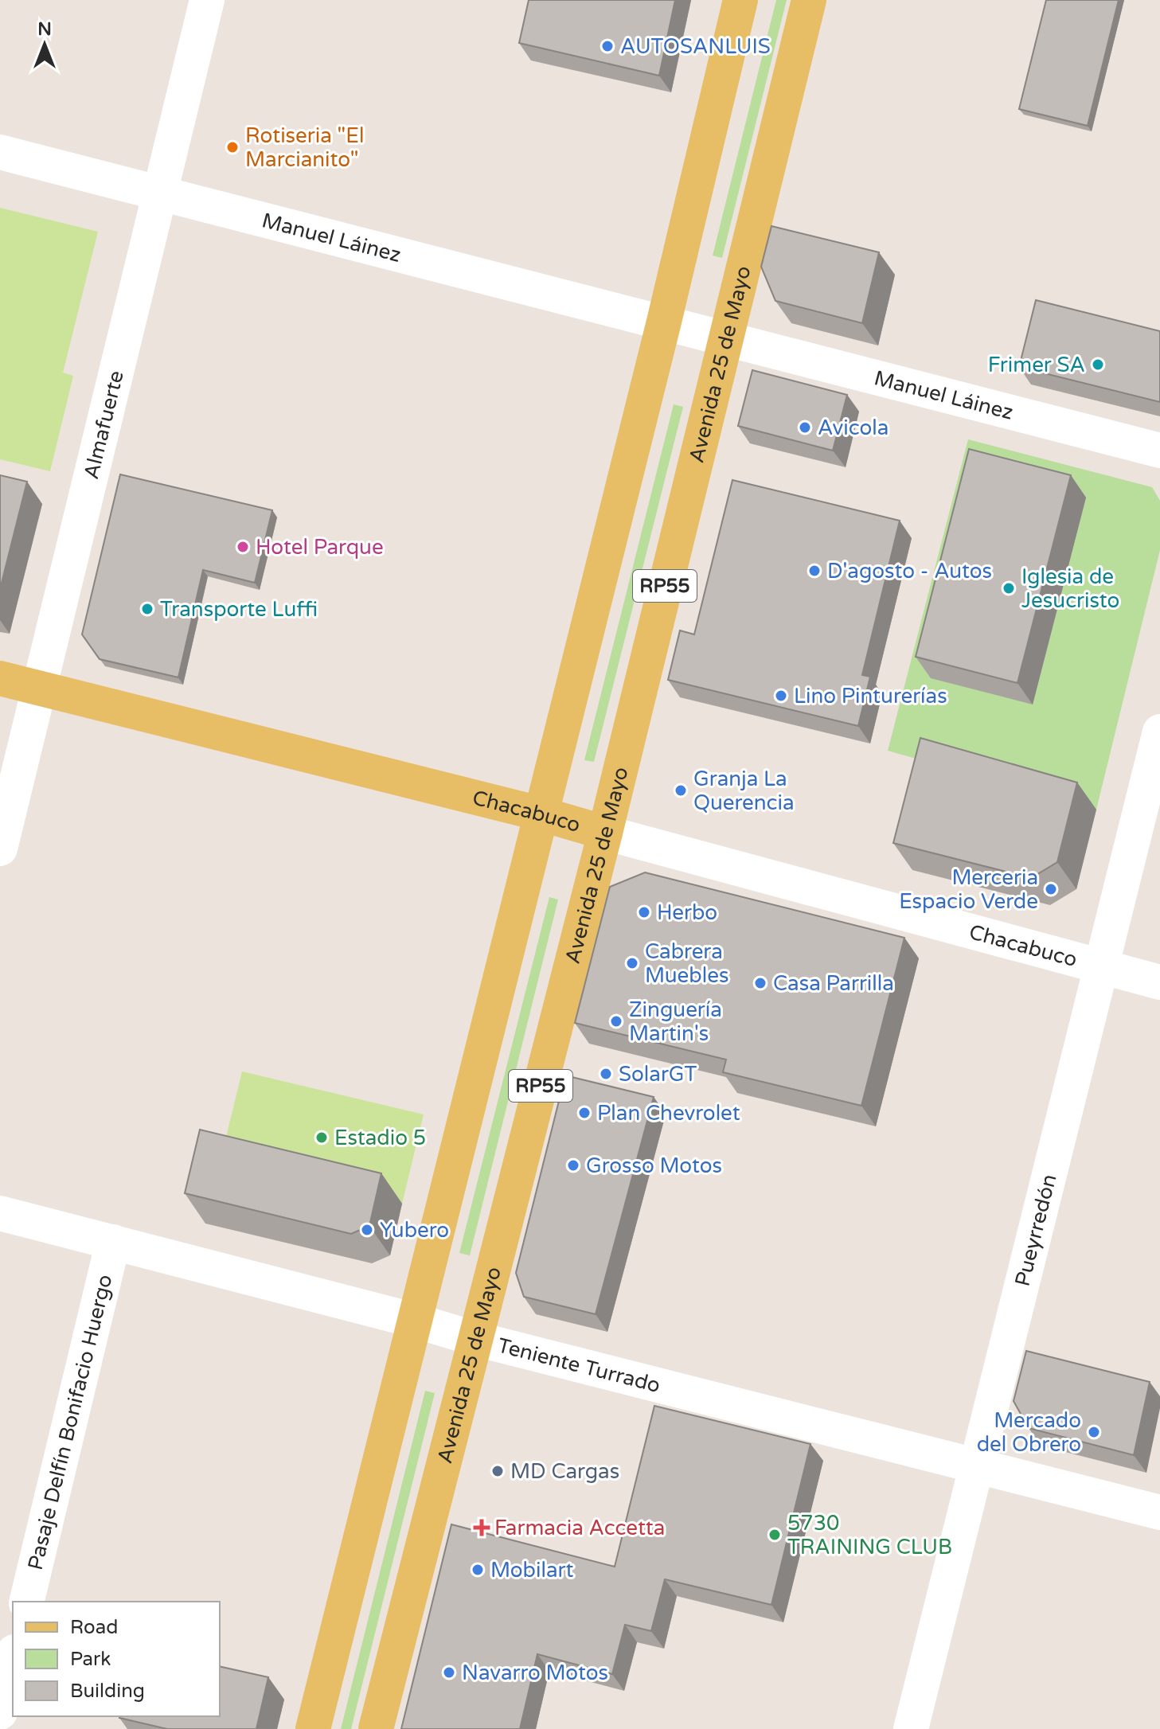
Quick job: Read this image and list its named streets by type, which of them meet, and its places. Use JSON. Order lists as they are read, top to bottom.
{
  "streets": {
    "main road": ["Avenida 25 de Mayo", "RP55", "Chacabuco"],
    "street": [
      "Manuel Láinez",
      "Almafuerte",
      "Pueyrredón",
      "Teniente Turrado",
      "Pasaje Delfín Bonifacio Huergo"
    ]
  },
  "crossings": [
    ["Manuel Láinez", "Avenida 25 de Mayo"],
    ["Manuel Láinez", "Almafuerte"],
    ["Manuel Láinez", "RP55"],
    ["Avenida 25 de Mayo", "Chacabuco"],
    ["Avenida 25 de Mayo", "Teniente Turrado"],
    ["Almafuerte", "Chacabuco"],
    ["RP55", "Chacabuco"],
    ["RP55", "Teniente Turrado"],
    ["Chacabuco", "Pueyrredón"],
    ["Pueyrredón", "Teniente Turrado"],
    ["Teniente Turrado", "Pasaje Delfín Bonifacio Huergo"]
  ],
  "places": {
    "other": [
      "AUTOSANLUIS",
      "Rotiseria \"El Marcianito\"",
      "Frimer SA",
      "Avicola",
      "Hotel Parque",
      "D'agosto - Autos",
      "Iglesia de Jesucristo",
      "Transporte Luffi",
      "Lino Pinturerías",
      "Granja La Querencia",
      "Merceria Espacio Verde",
      "Herbo",
      "Cabrera Muebles",
      "Casa Parrilla",
      "Zinguería Martin's",
      "SolarGT",
      "Plan Chevrolet",
      "Estadio 5",
      "Grosso Motos",
      "Yubero",
      "Mercado del Obrero",
      "MD Cargas",
      "5730 TRAINING CLUB",
      "Mobilart",
      "Navarro Motos"
    ],
    "health": ["Farmacia Accetta"]
  },
  "legend": ["Road", "Park", "Building"],
  "north": "top"
}
